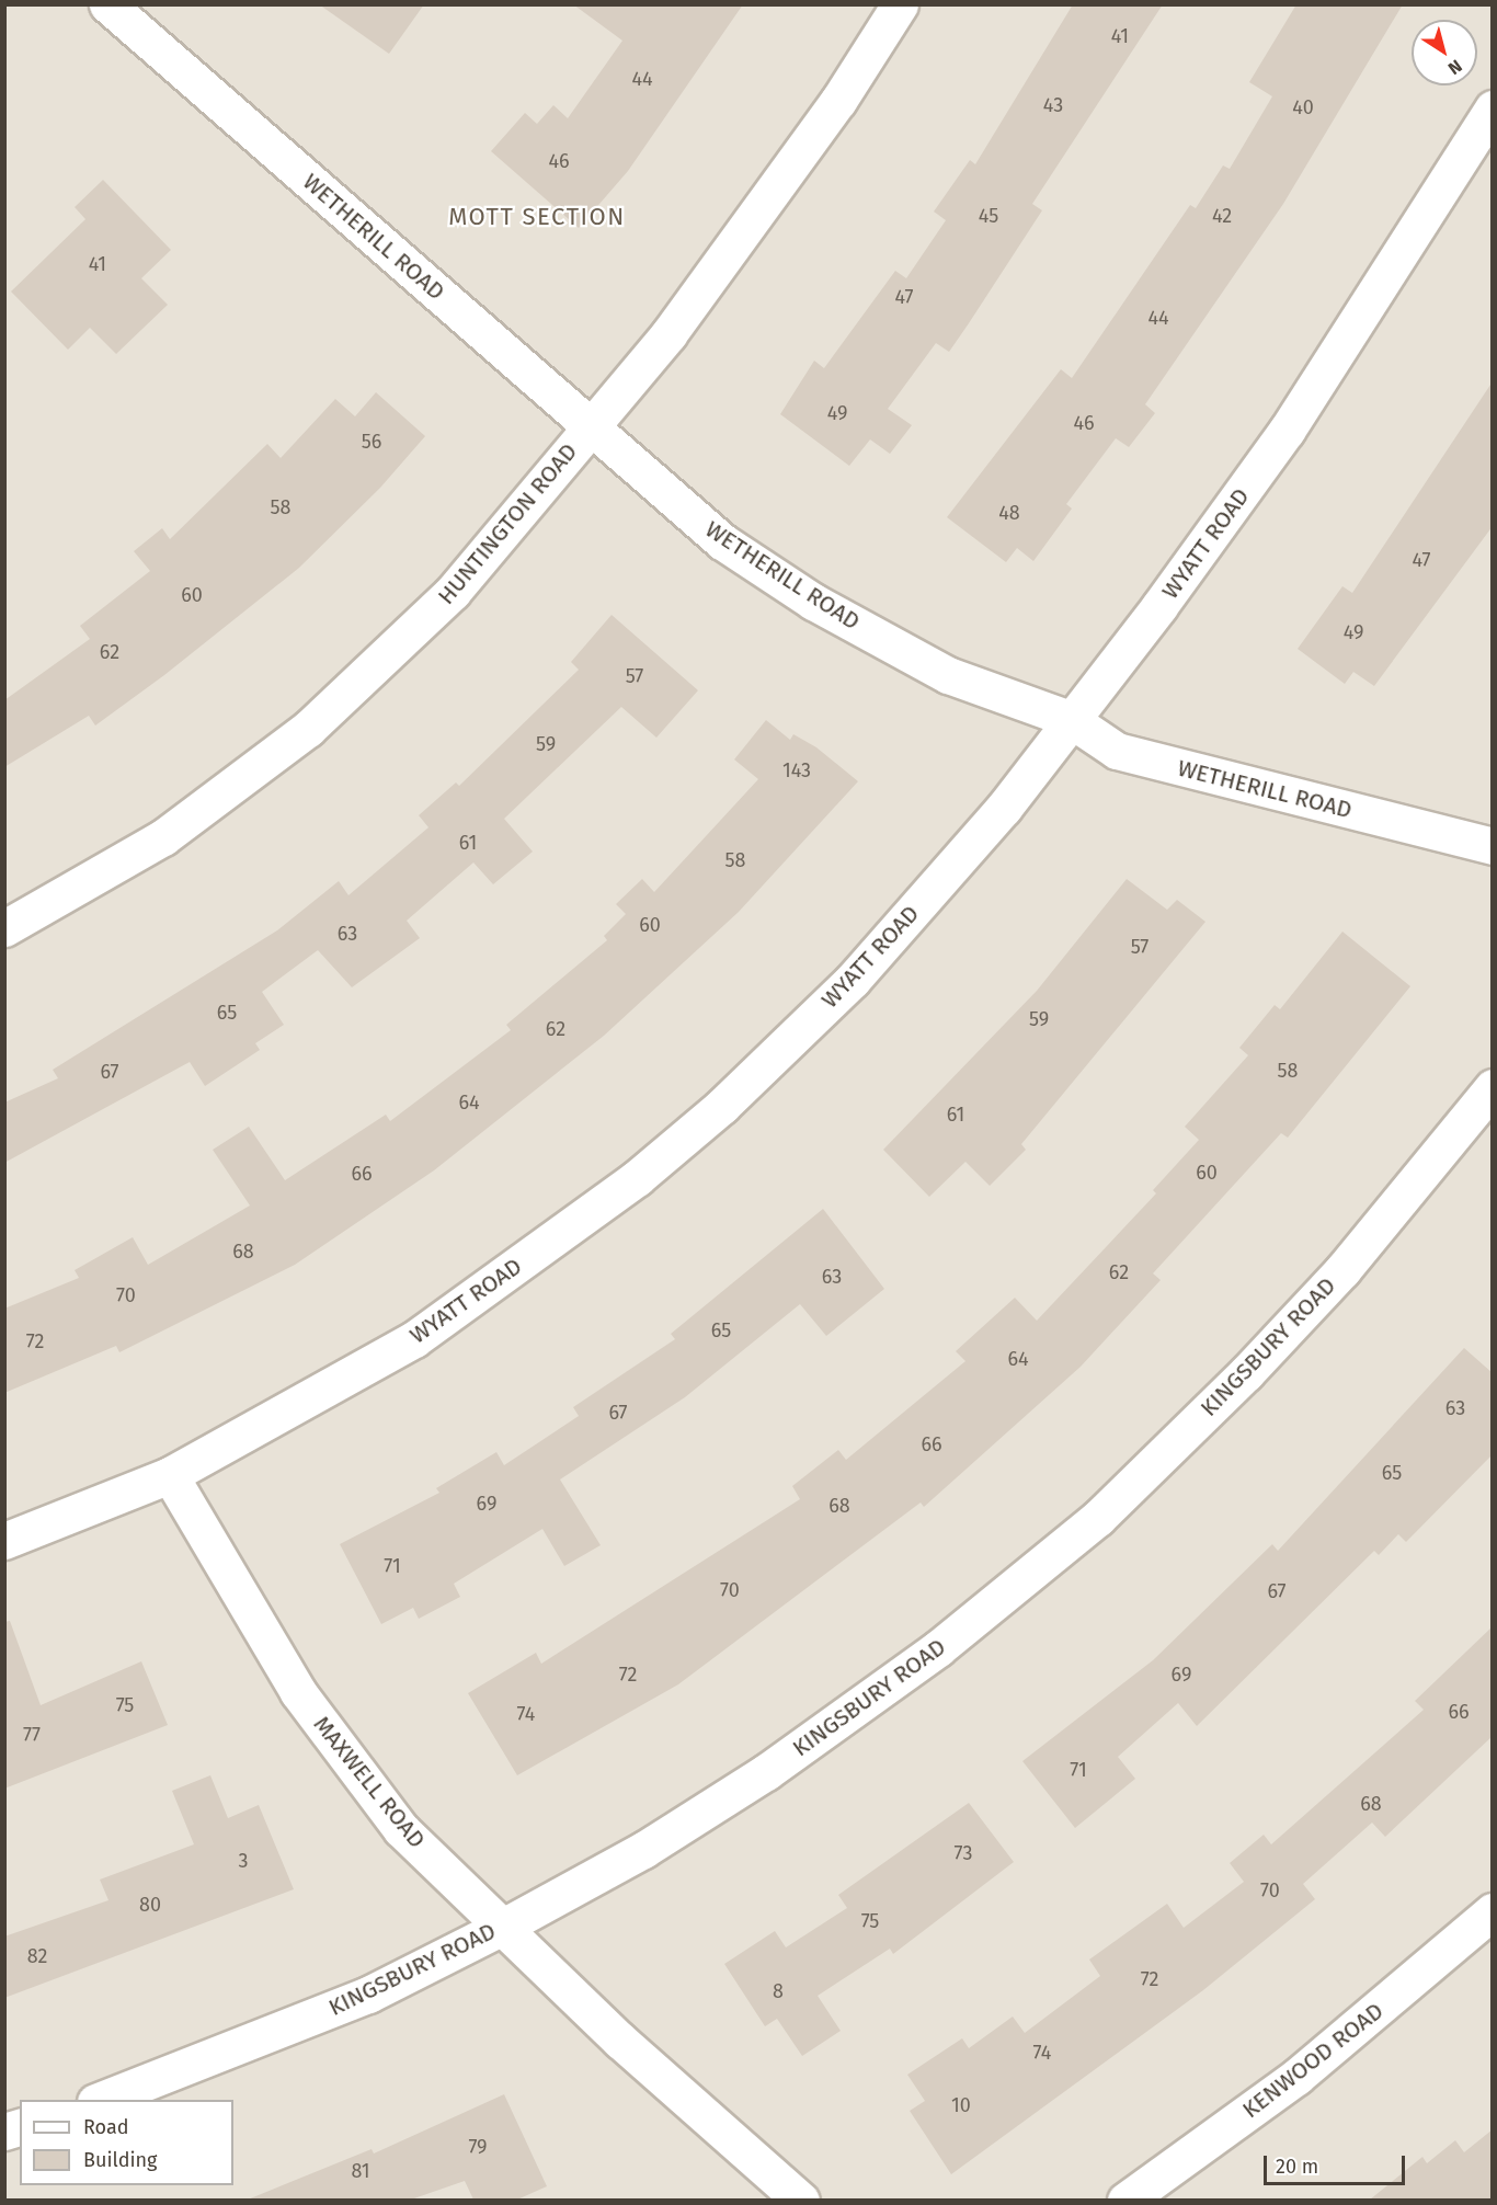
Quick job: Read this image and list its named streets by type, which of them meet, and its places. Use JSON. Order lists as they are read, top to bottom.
{
  "streets": {
    "street": [
      "WETHERILL ROAD",
      "HUNTINGTON ROAD",
      "WYATT ROAD",
      "KINGSBURY ROAD",
      "MAXWELL ROAD",
      "KENWOOD ROAD"
    ]
  },
  "crossings": [
    ["WETHERILL ROAD", "HUNTINGTON ROAD"],
    ["WETHERILL ROAD", "WYATT ROAD"],
    ["WYATT ROAD", "MAXWELL ROAD"],
    ["KINGSBURY ROAD", "MAXWELL ROAD"]
  ],
  "districts": ["MOTT SECTION"],
  "house_numbers": [
    "41",
    "44",
    "43",
    "40",
    "46",
    "45",
    "42",
    "41",
    "47",
    "44",
    "49",
    "46",
    "56",
    "58",
    "48",
    "47",
    "60",
    "49",
    "62",
    "57",
    "59",
    "143",
    "61",
    "58",
    "60",
    "63",
    "57",
    "65",
    "59",
    "62",
    "58",
    "67",
    "64",
    "61",
    "60",
    "66",
    "68",
    "62",
    "63",
    "70",
    "65",
    "72",
    "64",
    "63",
    "67",
    "66",
    "65",
    "69",
    "68",
    "71",
    "70",
    "67",
    "72",
    "69",
    "75",
    "66",
    "74",
    "77",
    "71",
    "68",
    "73",
    "3",
    "70",
    "80",
    "75",
    "82",
    "72",
    "8",
    "74",
    "10",
    "79",
    "81"
  ],
  "legend": ["Road", "Building"],
  "scale_bar": "20 m",
  "north": "bottom right"
}
